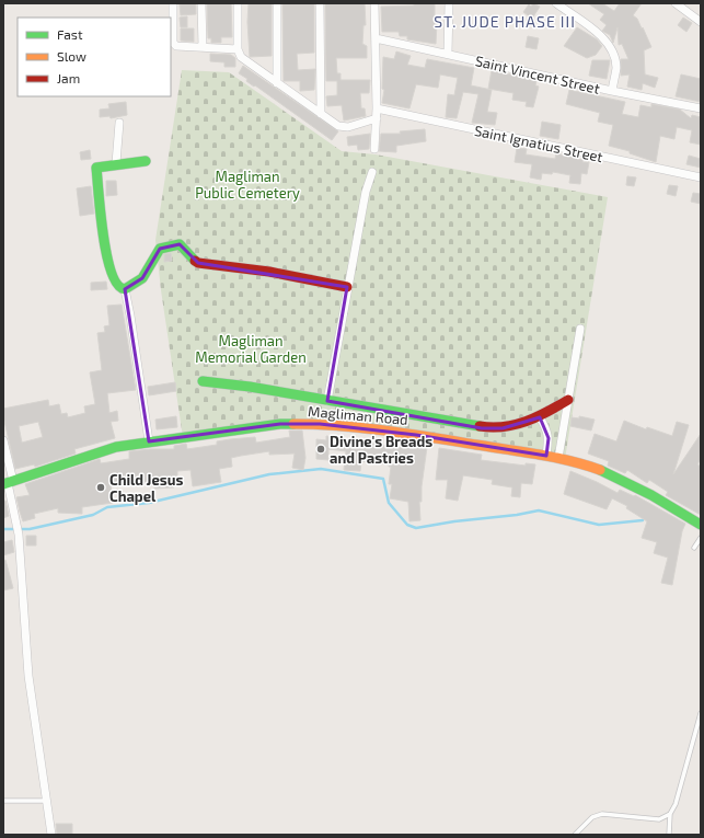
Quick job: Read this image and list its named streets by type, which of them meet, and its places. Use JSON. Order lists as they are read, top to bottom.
{
  "streets": {
    "street": ["Saint Vincent Street", "Saint Ignatius Street", "Magliman Road"]
  },
  "districts": ["ST. JUDE PHASE III"],
  "parks": ["Magliman Public Cemetery", "Magliman Memorial Garden"],
  "places": ["Divine's Breads and Pastries", "Child Jesus Chapel"],
  "legend": ["Fast", "Slow", "Jam"]
}
